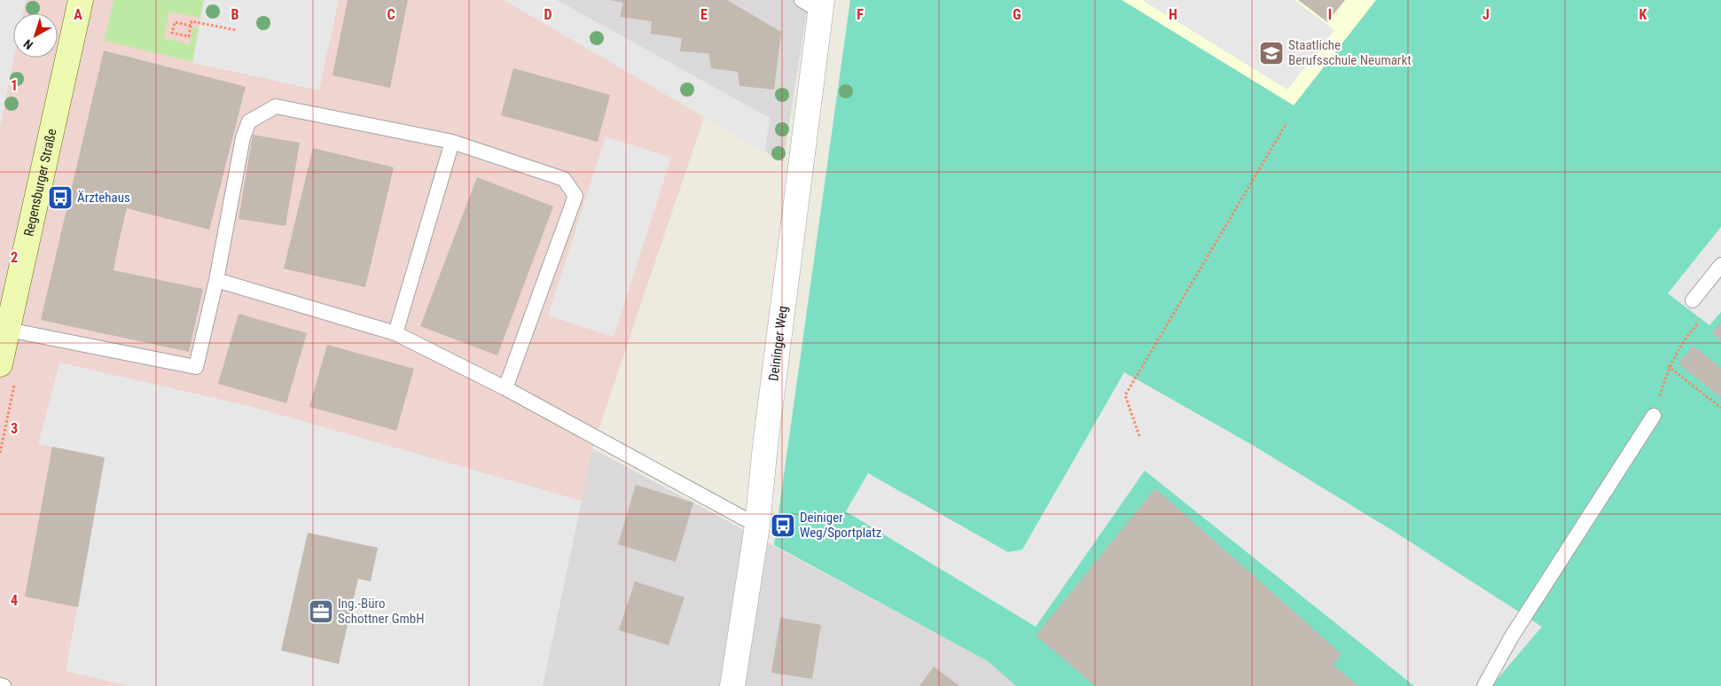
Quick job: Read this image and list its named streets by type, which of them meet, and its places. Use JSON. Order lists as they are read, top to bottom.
{
  "streets": {
    "main road": ["Regensburger Straße"],
    "street": ["Deininger Weg"]
  },
  "places": {
    "school or university": ["Staatliche Berufsschule Neumarkt"],
    "bus stop": ["Ärztehaus", "Deiniger Weg/Sportplatz"],
    "office": ["Ing.-Büro Schottner GmbH"]
  },
  "north": "bottom left",
  "grid": {
    "columns": [
      "A",
      "B",
      "C",
      "D",
      "E",
      "F",
      "G",
      "H",
      "I",
      "J",
      "K"
    ],
    "rows": [
      "1",
      "2",
      "3",
      "4"
    ]
  }
}
